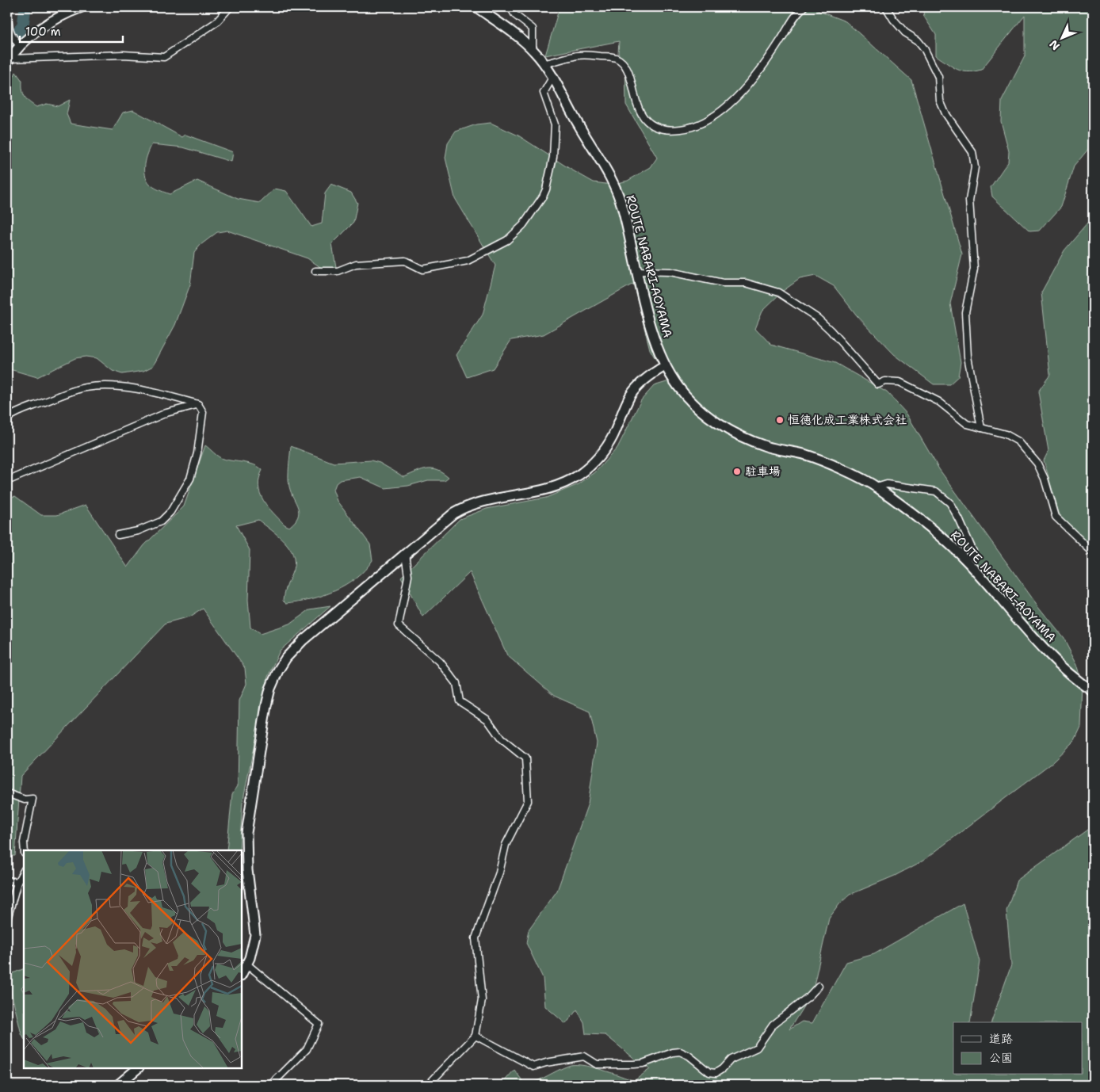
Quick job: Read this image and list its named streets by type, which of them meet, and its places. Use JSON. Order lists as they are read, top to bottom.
{
  "streets": {
    "main road": ["ROUTE NABARI-AOYAMA"]
  },
  "places": ["恒徳化成工業株式会社", "駐車場"],
  "legend": ["道路", "公園"],
  "scale_bar": "100 m",
  "north": "bottom left"
}
